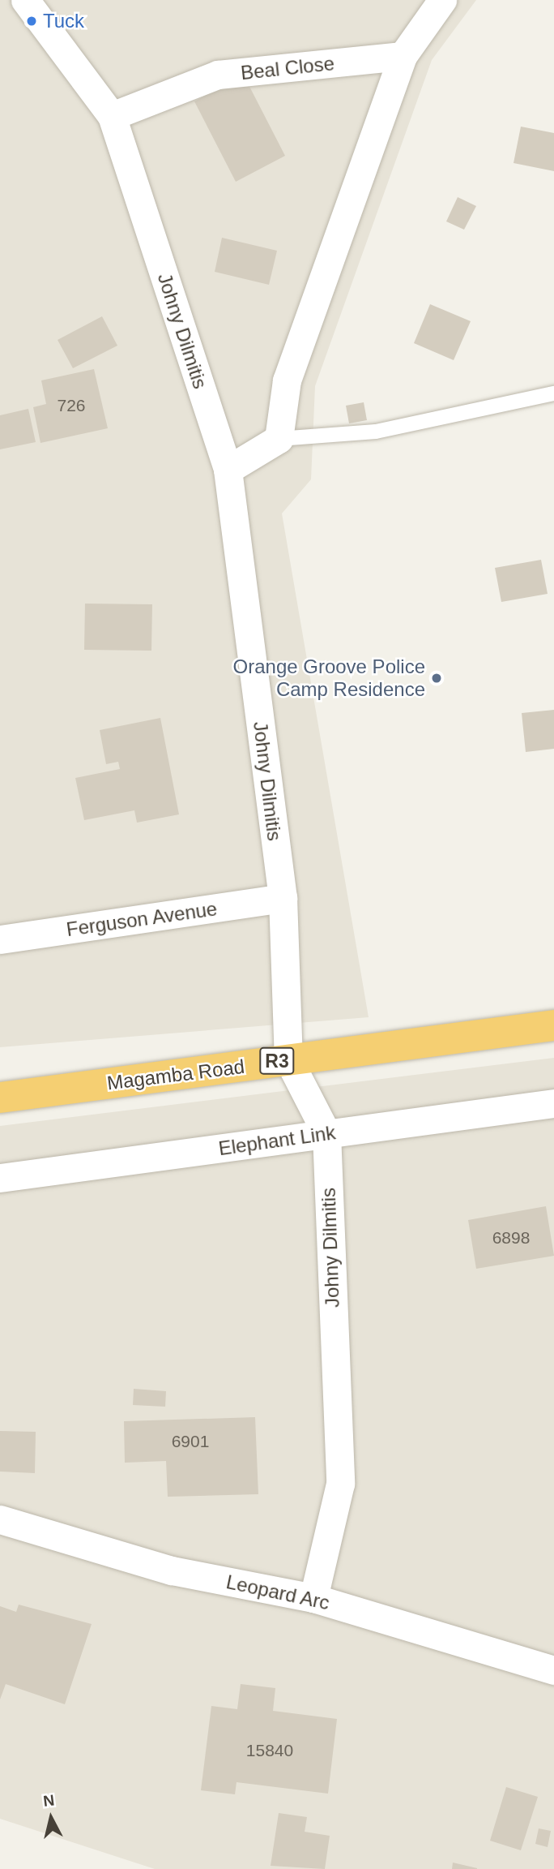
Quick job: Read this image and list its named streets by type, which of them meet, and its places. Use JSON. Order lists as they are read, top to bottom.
{
  "streets": {
    "highway": ["R3", "Magamba Road"],
    "street": [
      "Beal Close",
      "Johny Dilmitis",
      "Ferguson Avenue",
      "Elephant Link",
      "Leopard Arc"
    ]
  },
  "crossings": [
    ["Beal Close", "Johny Dilmitis"],
    ["Johny Dilmitis", "Ferguson Avenue"],
    ["Johny Dilmitis", "Magamba Road"],
    ["Johny Dilmitis", "Elephant Link"],
    ["Johny Dilmitis", "Leopard Arc"]
  ],
  "places": ["Tuck", "Orange Groove Police Camp Residence"],
  "house_numbers": [
    "726",
    "6898",
    "6901",
    "15840"
  ],
  "north": "top"
}
